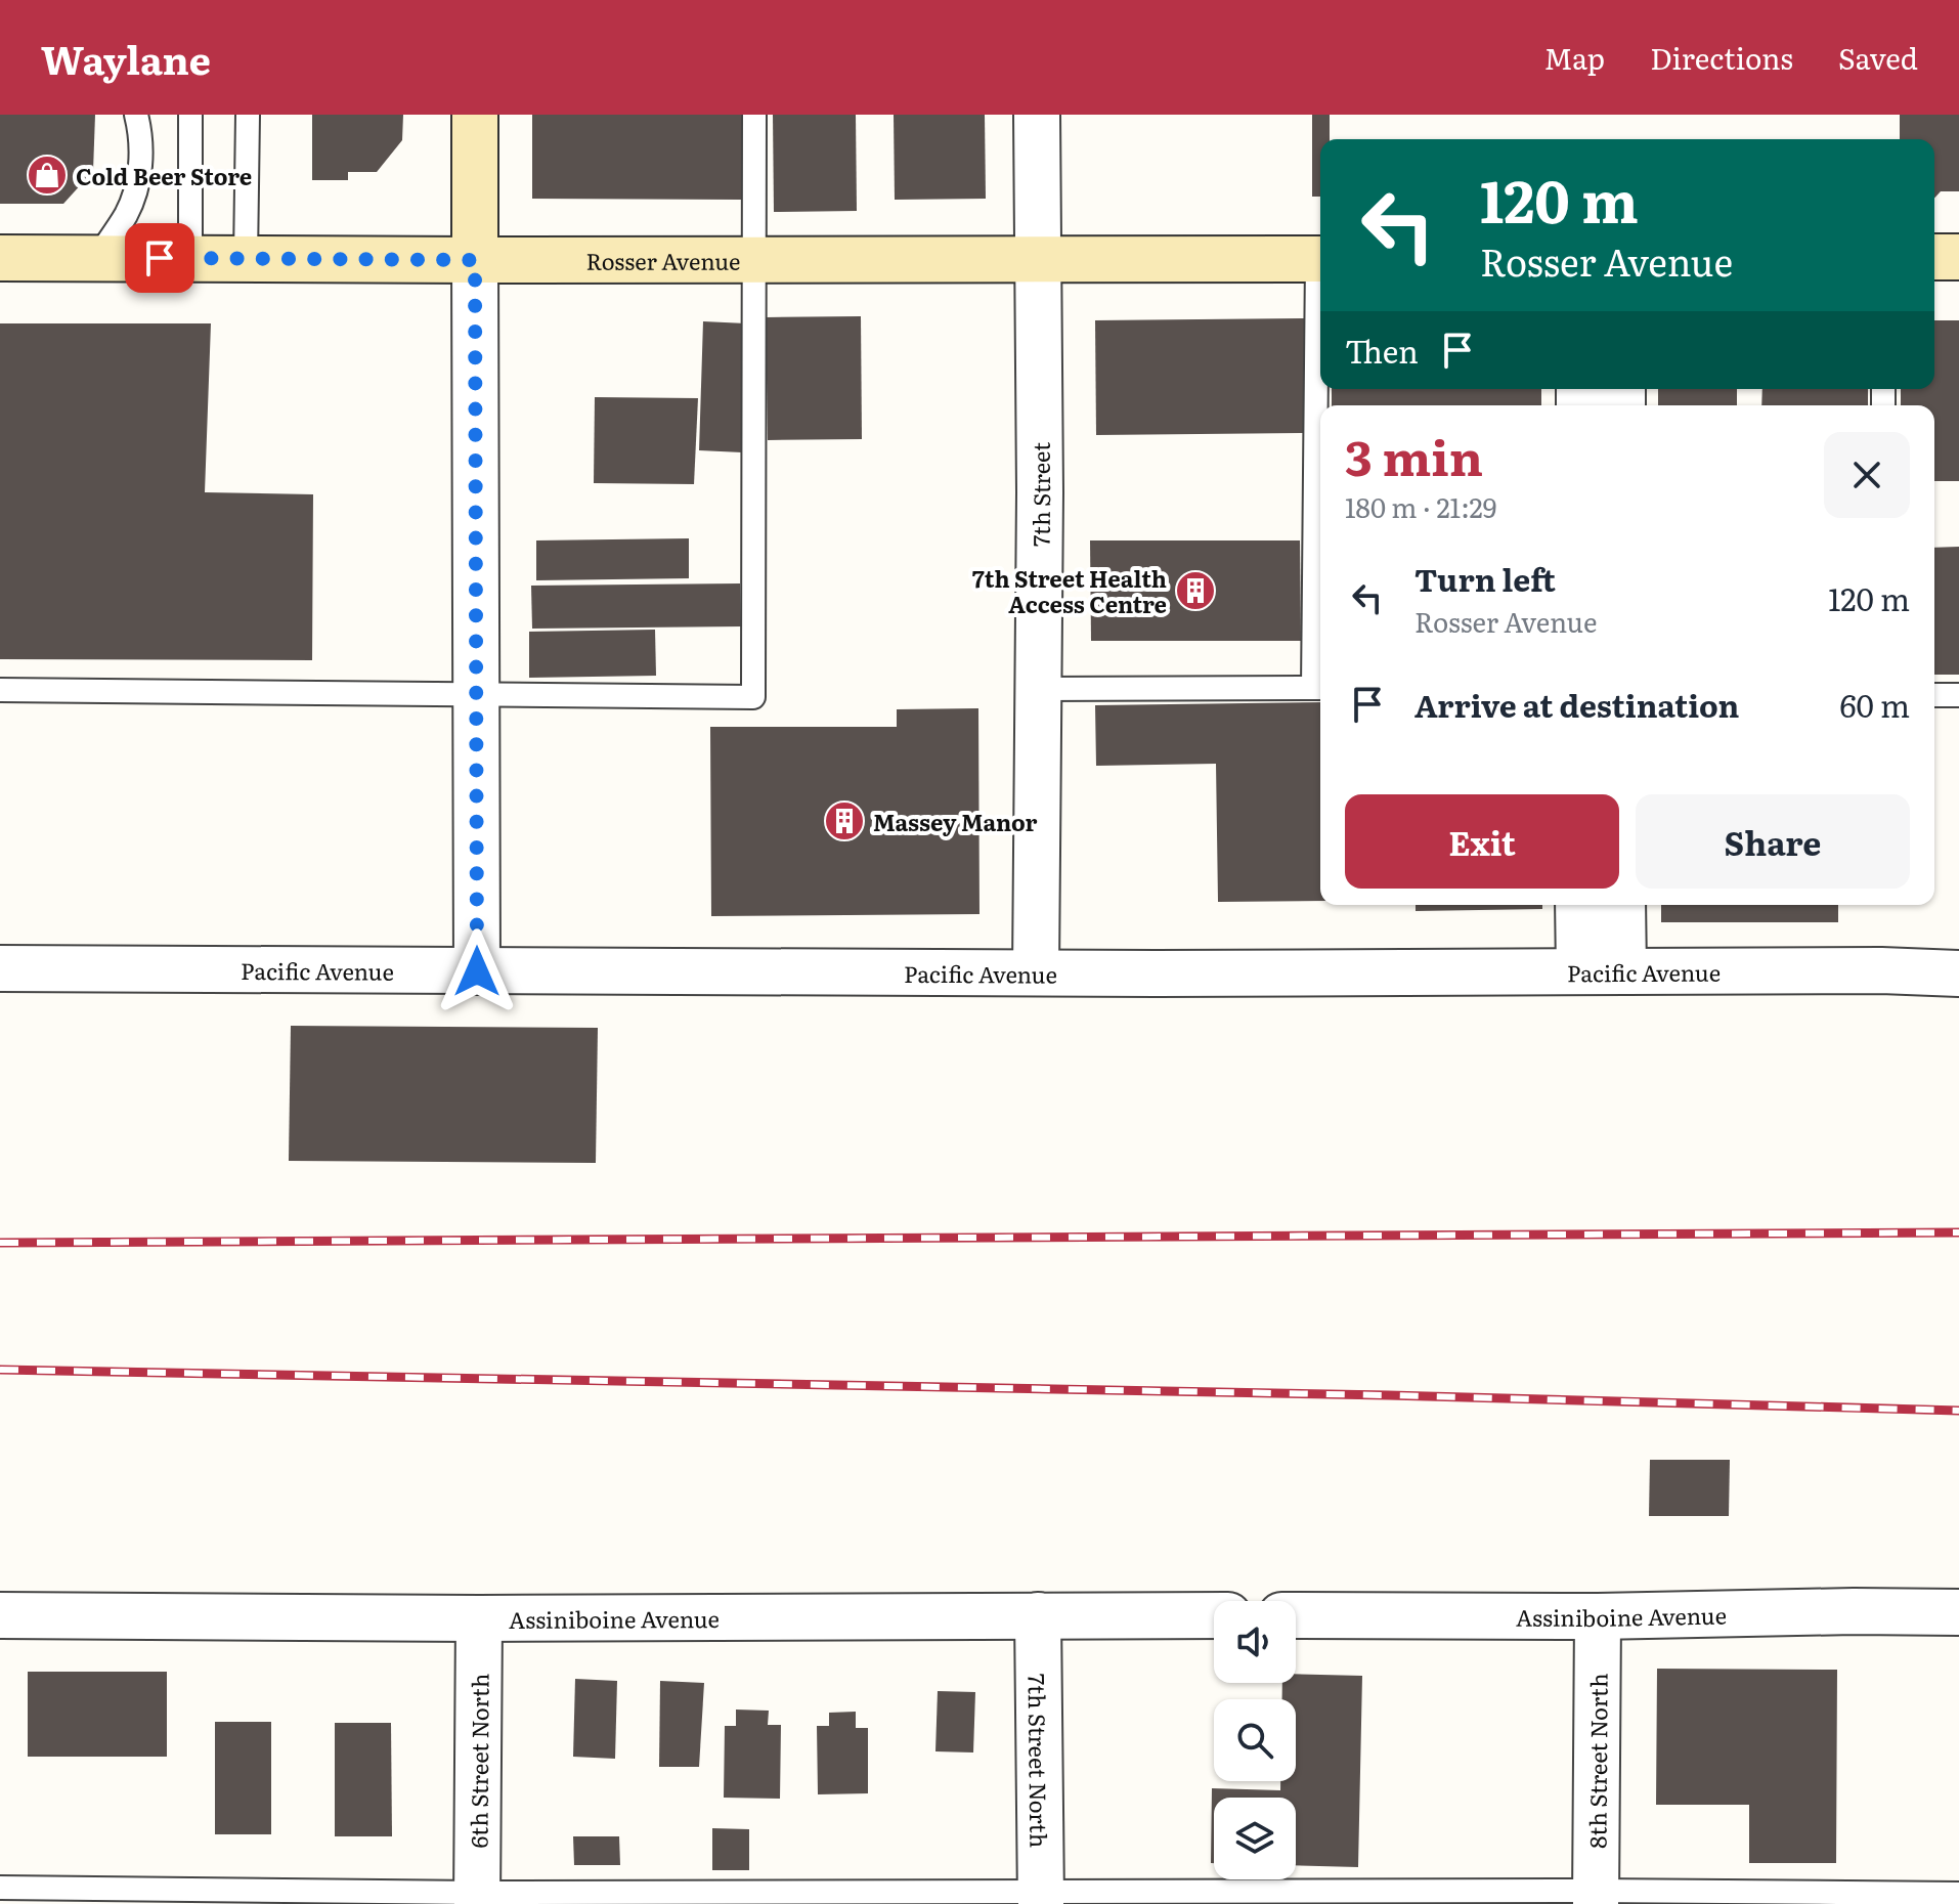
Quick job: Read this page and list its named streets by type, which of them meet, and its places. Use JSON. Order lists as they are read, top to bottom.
{
  "streets": {
    "street": [
      "Rosser Avenue",
      "7th Street",
      "Pacific Avenue",
      "Assiniboine Avenue",
      "7th Street North",
      "8th Street North",
      "6th Street North"
    ]
  },
  "crossings": [
    ["Rosser Avenue", "7th Street"],
    ["7th Street", "Pacific Avenue"],
    ["Assiniboine Avenue", "7th Street North"],
    ["Assiniboine Avenue", "8th Street North"],
    ["Assiniboine Avenue", "6th Street North"]
  ],
  "places": {
    "shop": ["Cold Beer Store"],
    "building": ["7th Street Health Access Centre", "Massey Manor"]
  },
  "page": {
    "header": "Waylane",
    "nav": ["Map", "Directions", "Saved"],
    "turn": ["120 m", "Rosser Avenue"],
    "then": "Then",
    "heading": ["3 min", "180 m · 21:29"],
    "list": [
      {
        "name": "Turn left",
        "note": "Rosser Avenue",
        "value": "120 m"
      },
      {
        "name": "Arrive at destination",
        "value": "60 m"
      }
    ],
    "buttons": ["Exit", "Share"]
  }
}
